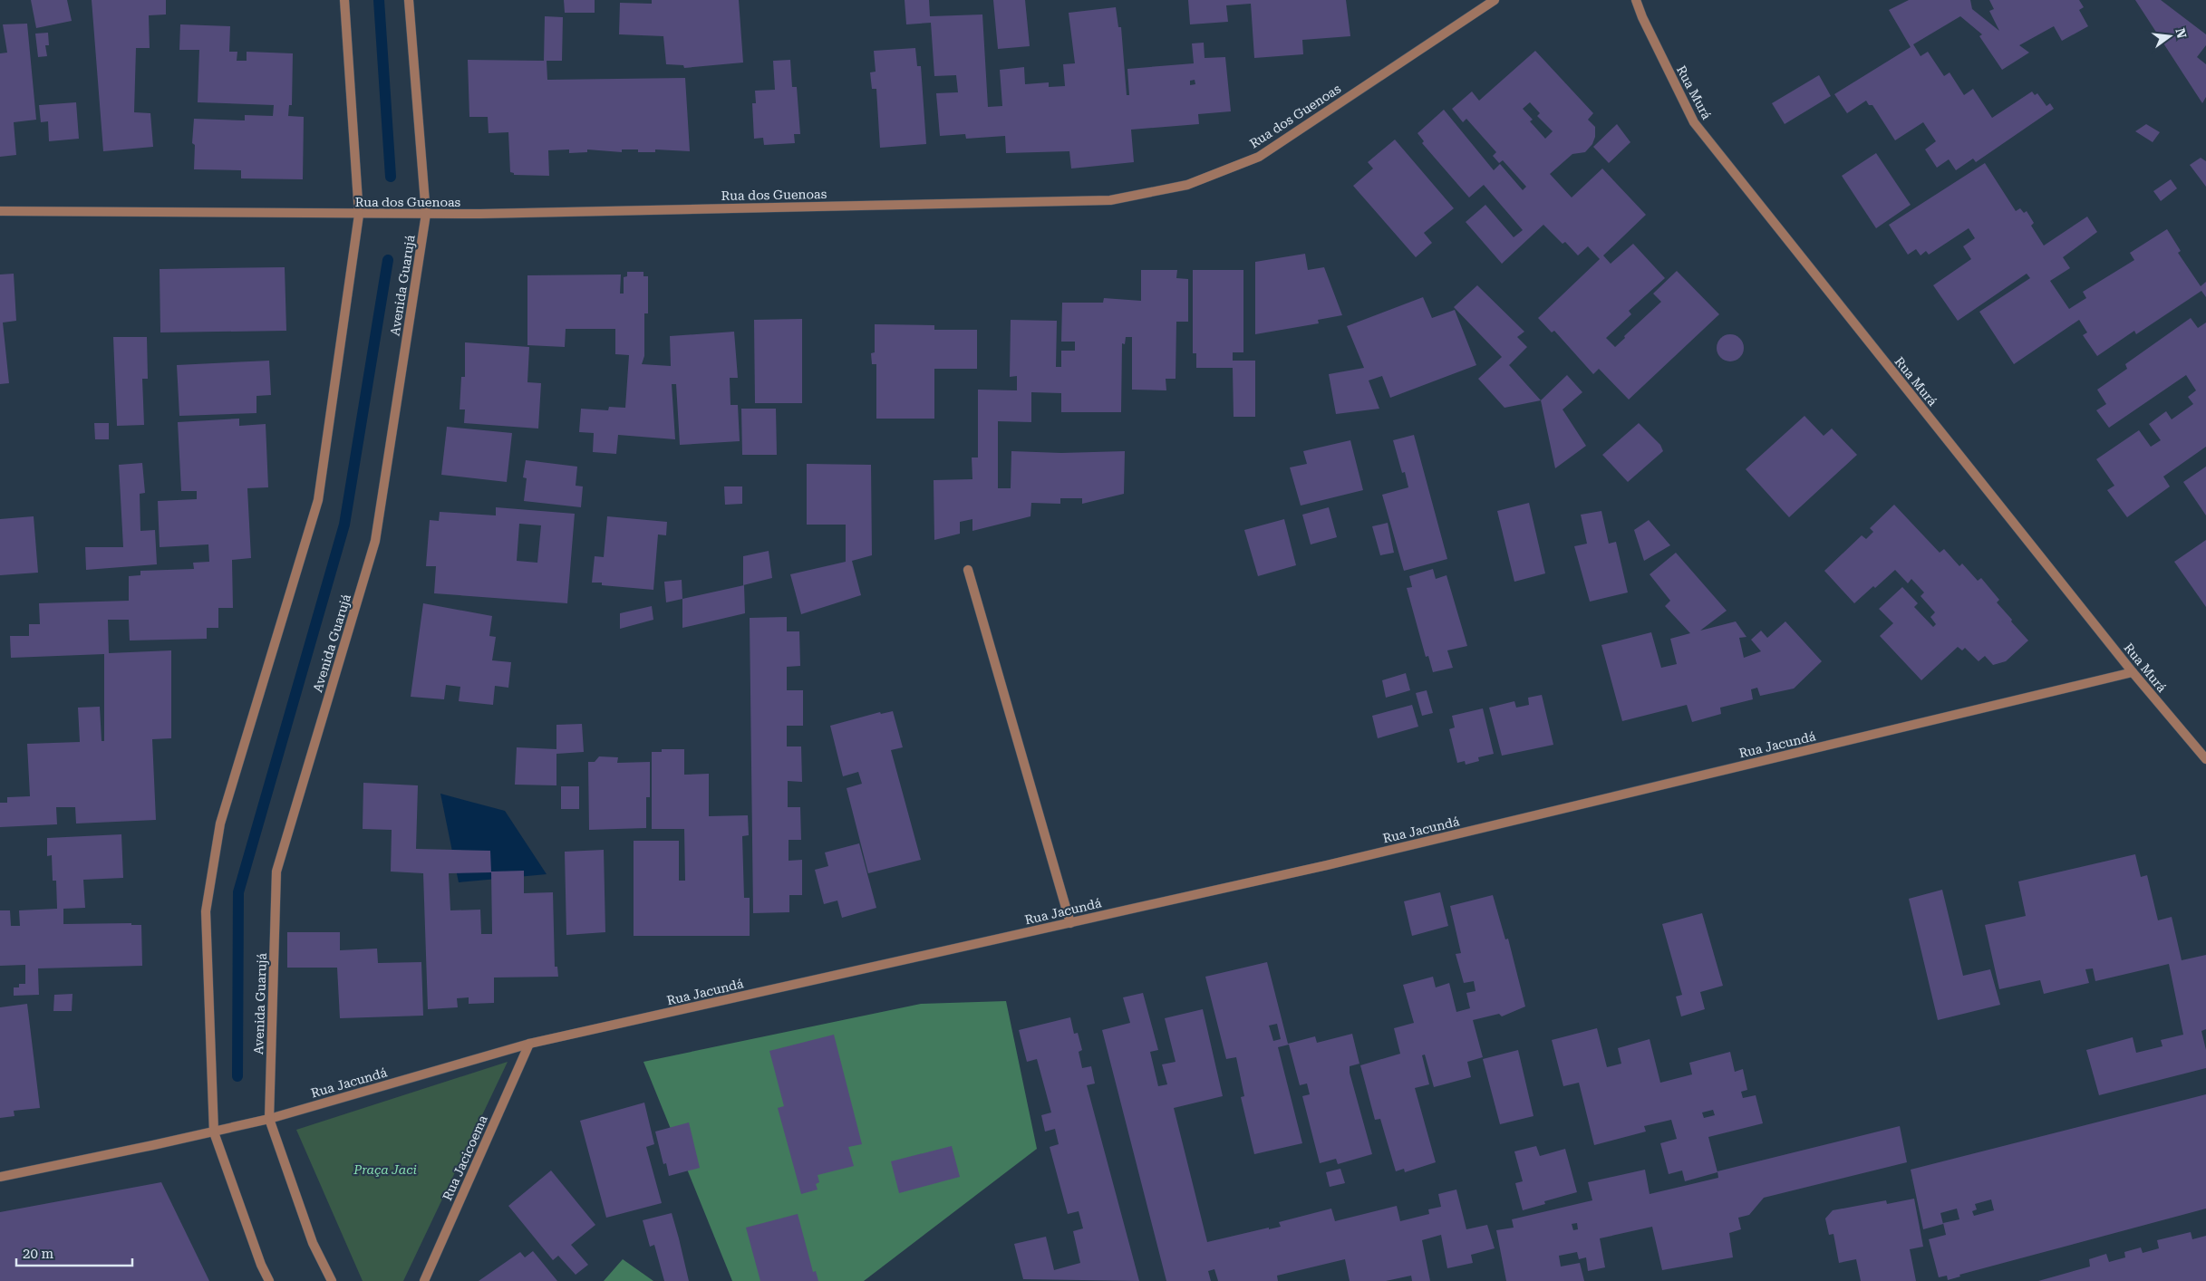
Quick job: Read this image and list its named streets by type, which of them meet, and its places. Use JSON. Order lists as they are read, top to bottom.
{
  "streets": {
    "street": [
      "Rua Murá",
      "Rua dos Guenoas",
      "Avenida Guarujá",
      "Rua Jacundá",
      "Rua Jacicoema"
    ]
  },
  "crossings": [
    ["Rua Murá", "Rua Jacundá"],
    ["Rua dos Guenoas", "Avenida Guarujá"],
    ["Avenida Guarujá", "Rua Jacundá"],
    ["Rua Jacundá", "Rua Jacicoema"]
  ],
  "parks": ["Praça Jaci"],
  "scale_bar": "20 m",
  "north": "right"
}
